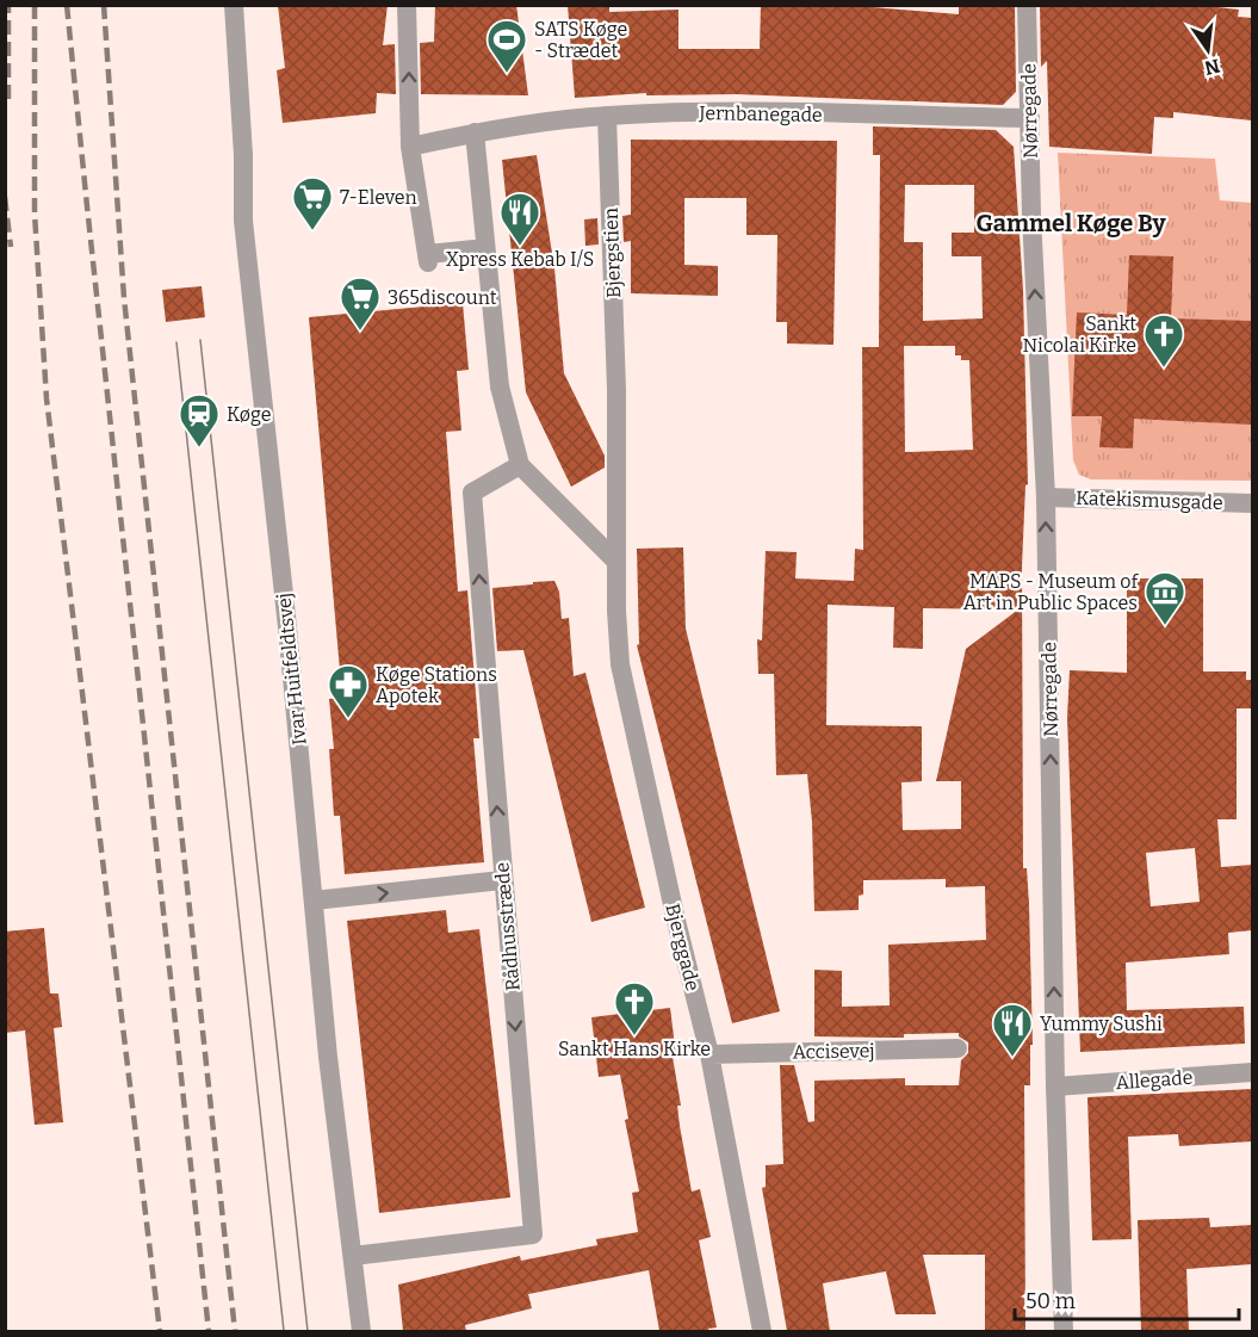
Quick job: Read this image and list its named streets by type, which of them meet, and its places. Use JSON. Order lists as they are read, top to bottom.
{
  "streets": {
    "street": [
      "Nørregade",
      "Jernbanegade",
      "Bjergstien",
      "Katekismusgade",
      "Ivar Huitfeldtsvej",
      "Rådhusstræde",
      "Bjerggade",
      "Accisevej",
      "Allegade"
    ]
  },
  "crossings": [
    ["Nørregade", "Jernbanegade"],
    ["Nørregade", "Katekismusgade"],
    ["Nørregade", "Allegade"],
    ["Jernbanegade", "Bjergstien"],
    ["Bjergstien", "Bjerggade"],
    ["Ivar Huitfeldtsvej", "Rådhusstræde"],
    ["Bjerggade", "Accisevej"]
  ],
  "one_way": ["Nørregade"],
  "districts": ["Gammel Køge By"],
  "places": {
    "sports": ["SATS Køge - Strædet"],
    "supermarket": ["7-Eleven", "365discount"],
    "restaurant": ["Xpress Kebab I/S", "Yummy Sushi"],
    "church": ["Sankt Nicolai Kirke", "Sankt Hans Kirke"],
    "station": ["Køge"],
    "museum": ["MAPS - Museum of Art in Public Spaces"],
    "pharmacy": ["Køge Stations Apotek"]
  },
  "scale_bar": "50 m",
  "north": "bottom"
}
